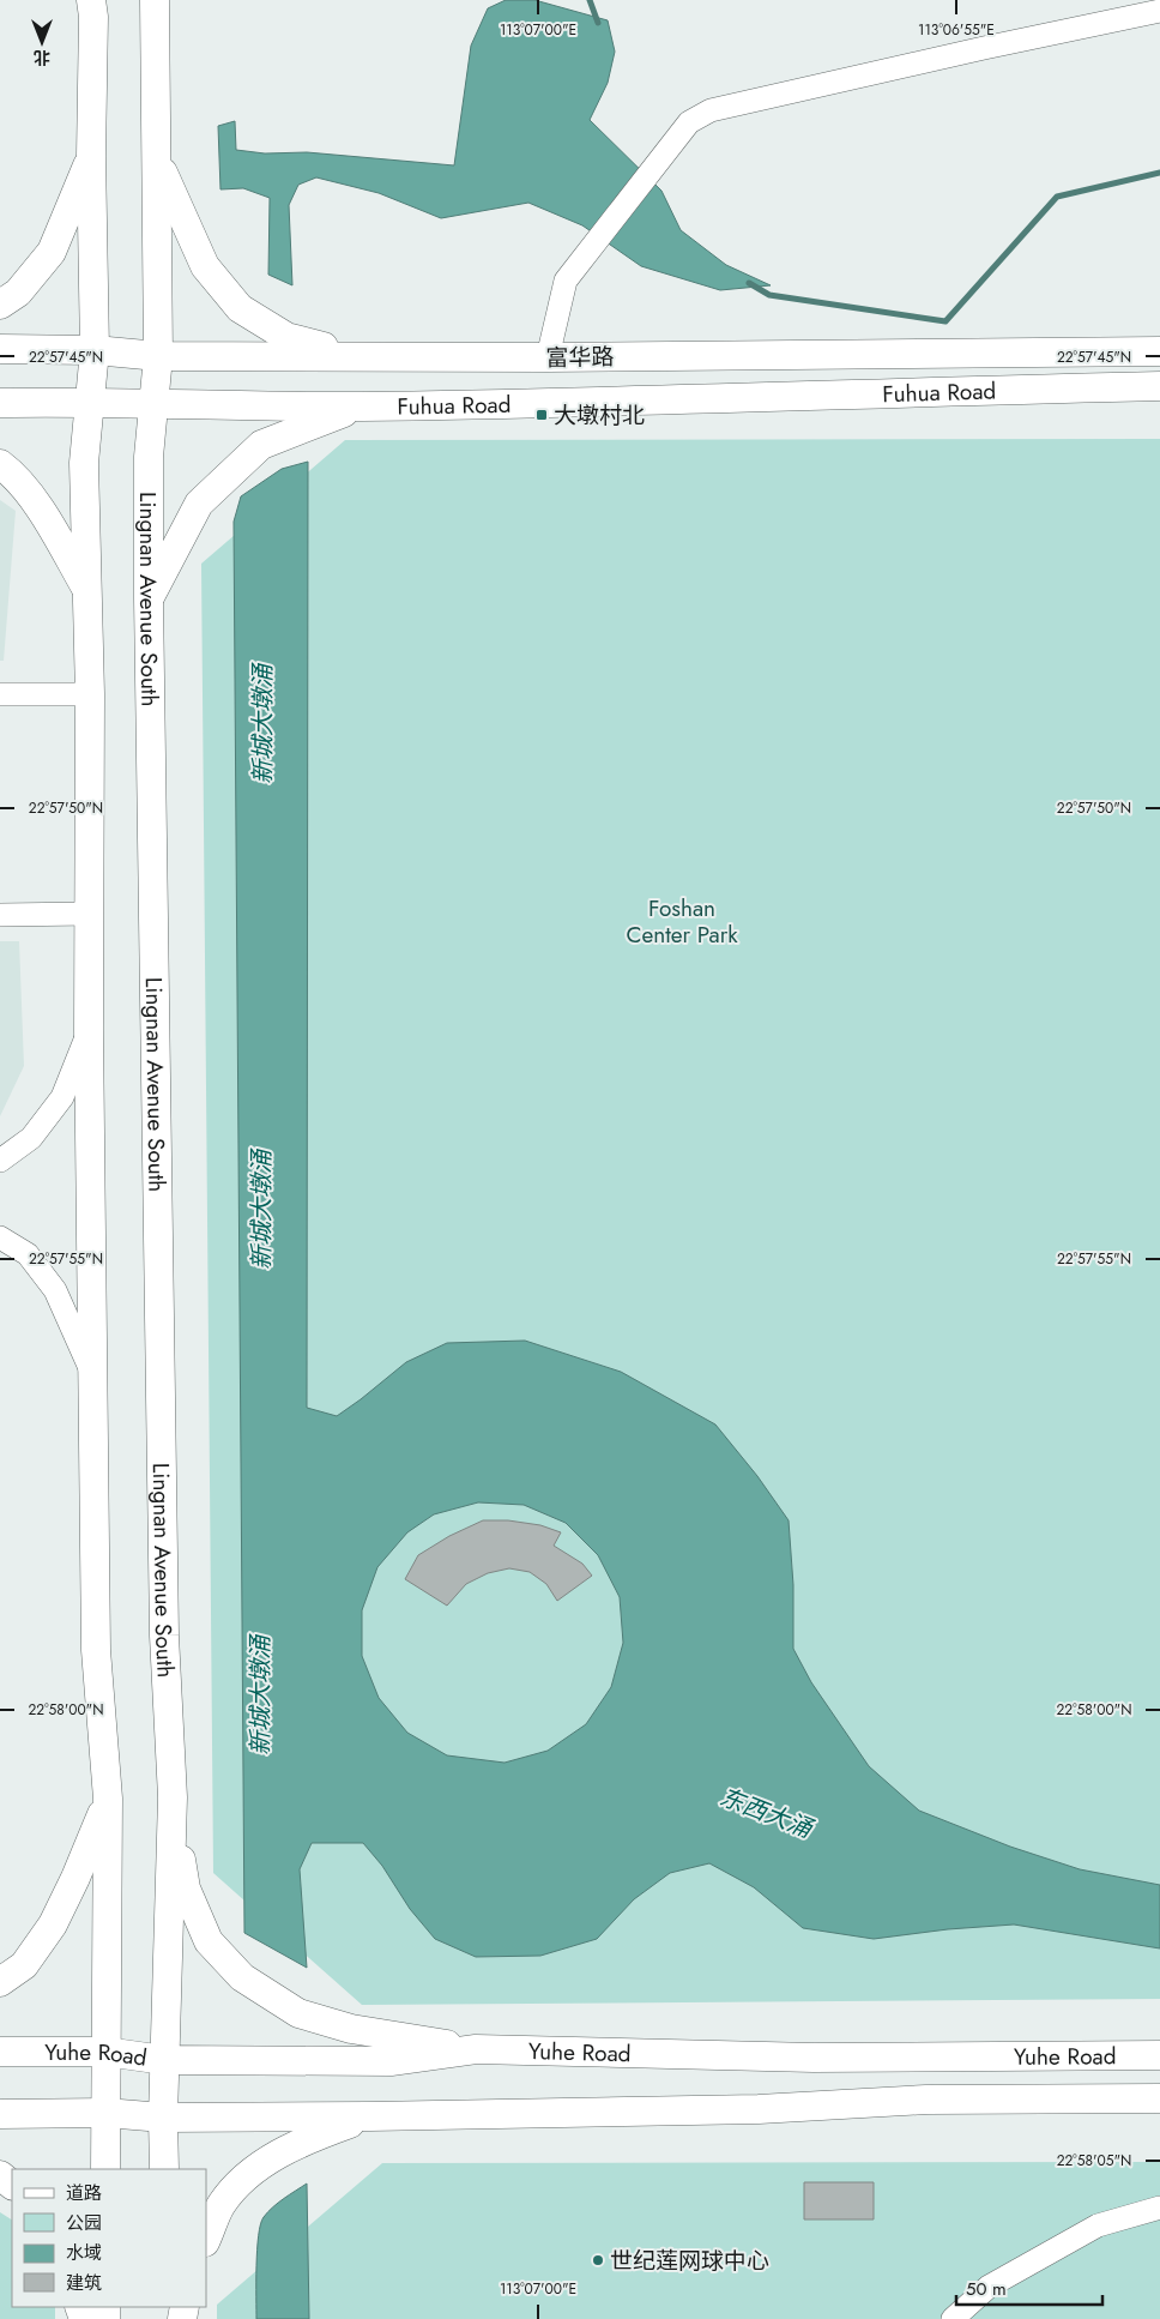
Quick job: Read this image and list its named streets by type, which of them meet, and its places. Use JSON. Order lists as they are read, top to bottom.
{
  "streets": {
    "main road": [
      "富华路",
      "Fuhua Road",
      "Lingnan Avenue South",
      "Yuhe Road"
    ]
  },
  "crossings": [
    ["富华路", "Lingnan Avenue South"],
    ["Fuhua Road", "Lingnan Avenue South"],
    ["Lingnan Avenue South", "Yuhe Road"]
  ],
  "water": ["新城大墩涌", "东西大涌"],
  "parks": ["Foshan Center Park"],
  "places": {
    "transit": ["大墩村北"],
    "other": ["世纪莲网球中心"]
  },
  "legend": [
    "道路",
    "公园",
    "水域",
    "建筑"
  ],
  "scale_bar": "50 m",
  "north": "bottom",
  "coordinates": [
    "113°07'00\"E",
    "113°06'55\"E",
    "22°57'45\"N",
    "22°57'50\"N",
    "22°57'55\"N",
    "22°58'00\"N",
    "22°58'05\"N"
  ]
}
